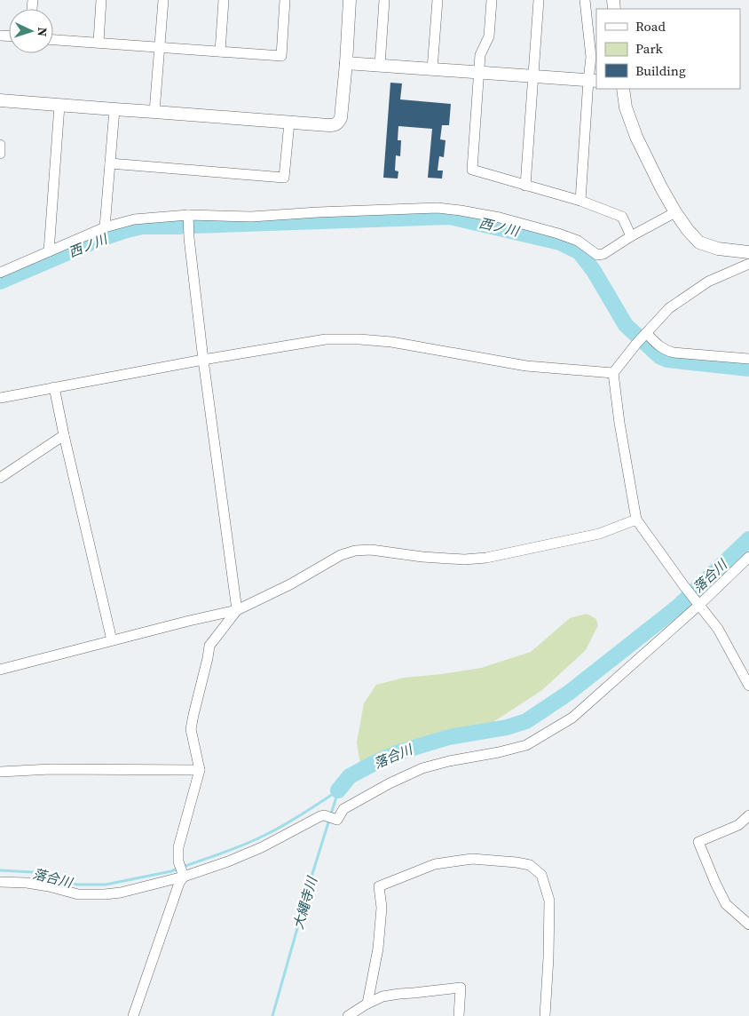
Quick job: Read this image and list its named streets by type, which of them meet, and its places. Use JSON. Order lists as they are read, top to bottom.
{
  "water": ["西ノ川", "落合川", "大縄寺川"],
  "legend": ["Road", "Park", "Building"],
  "north": "right"
}
